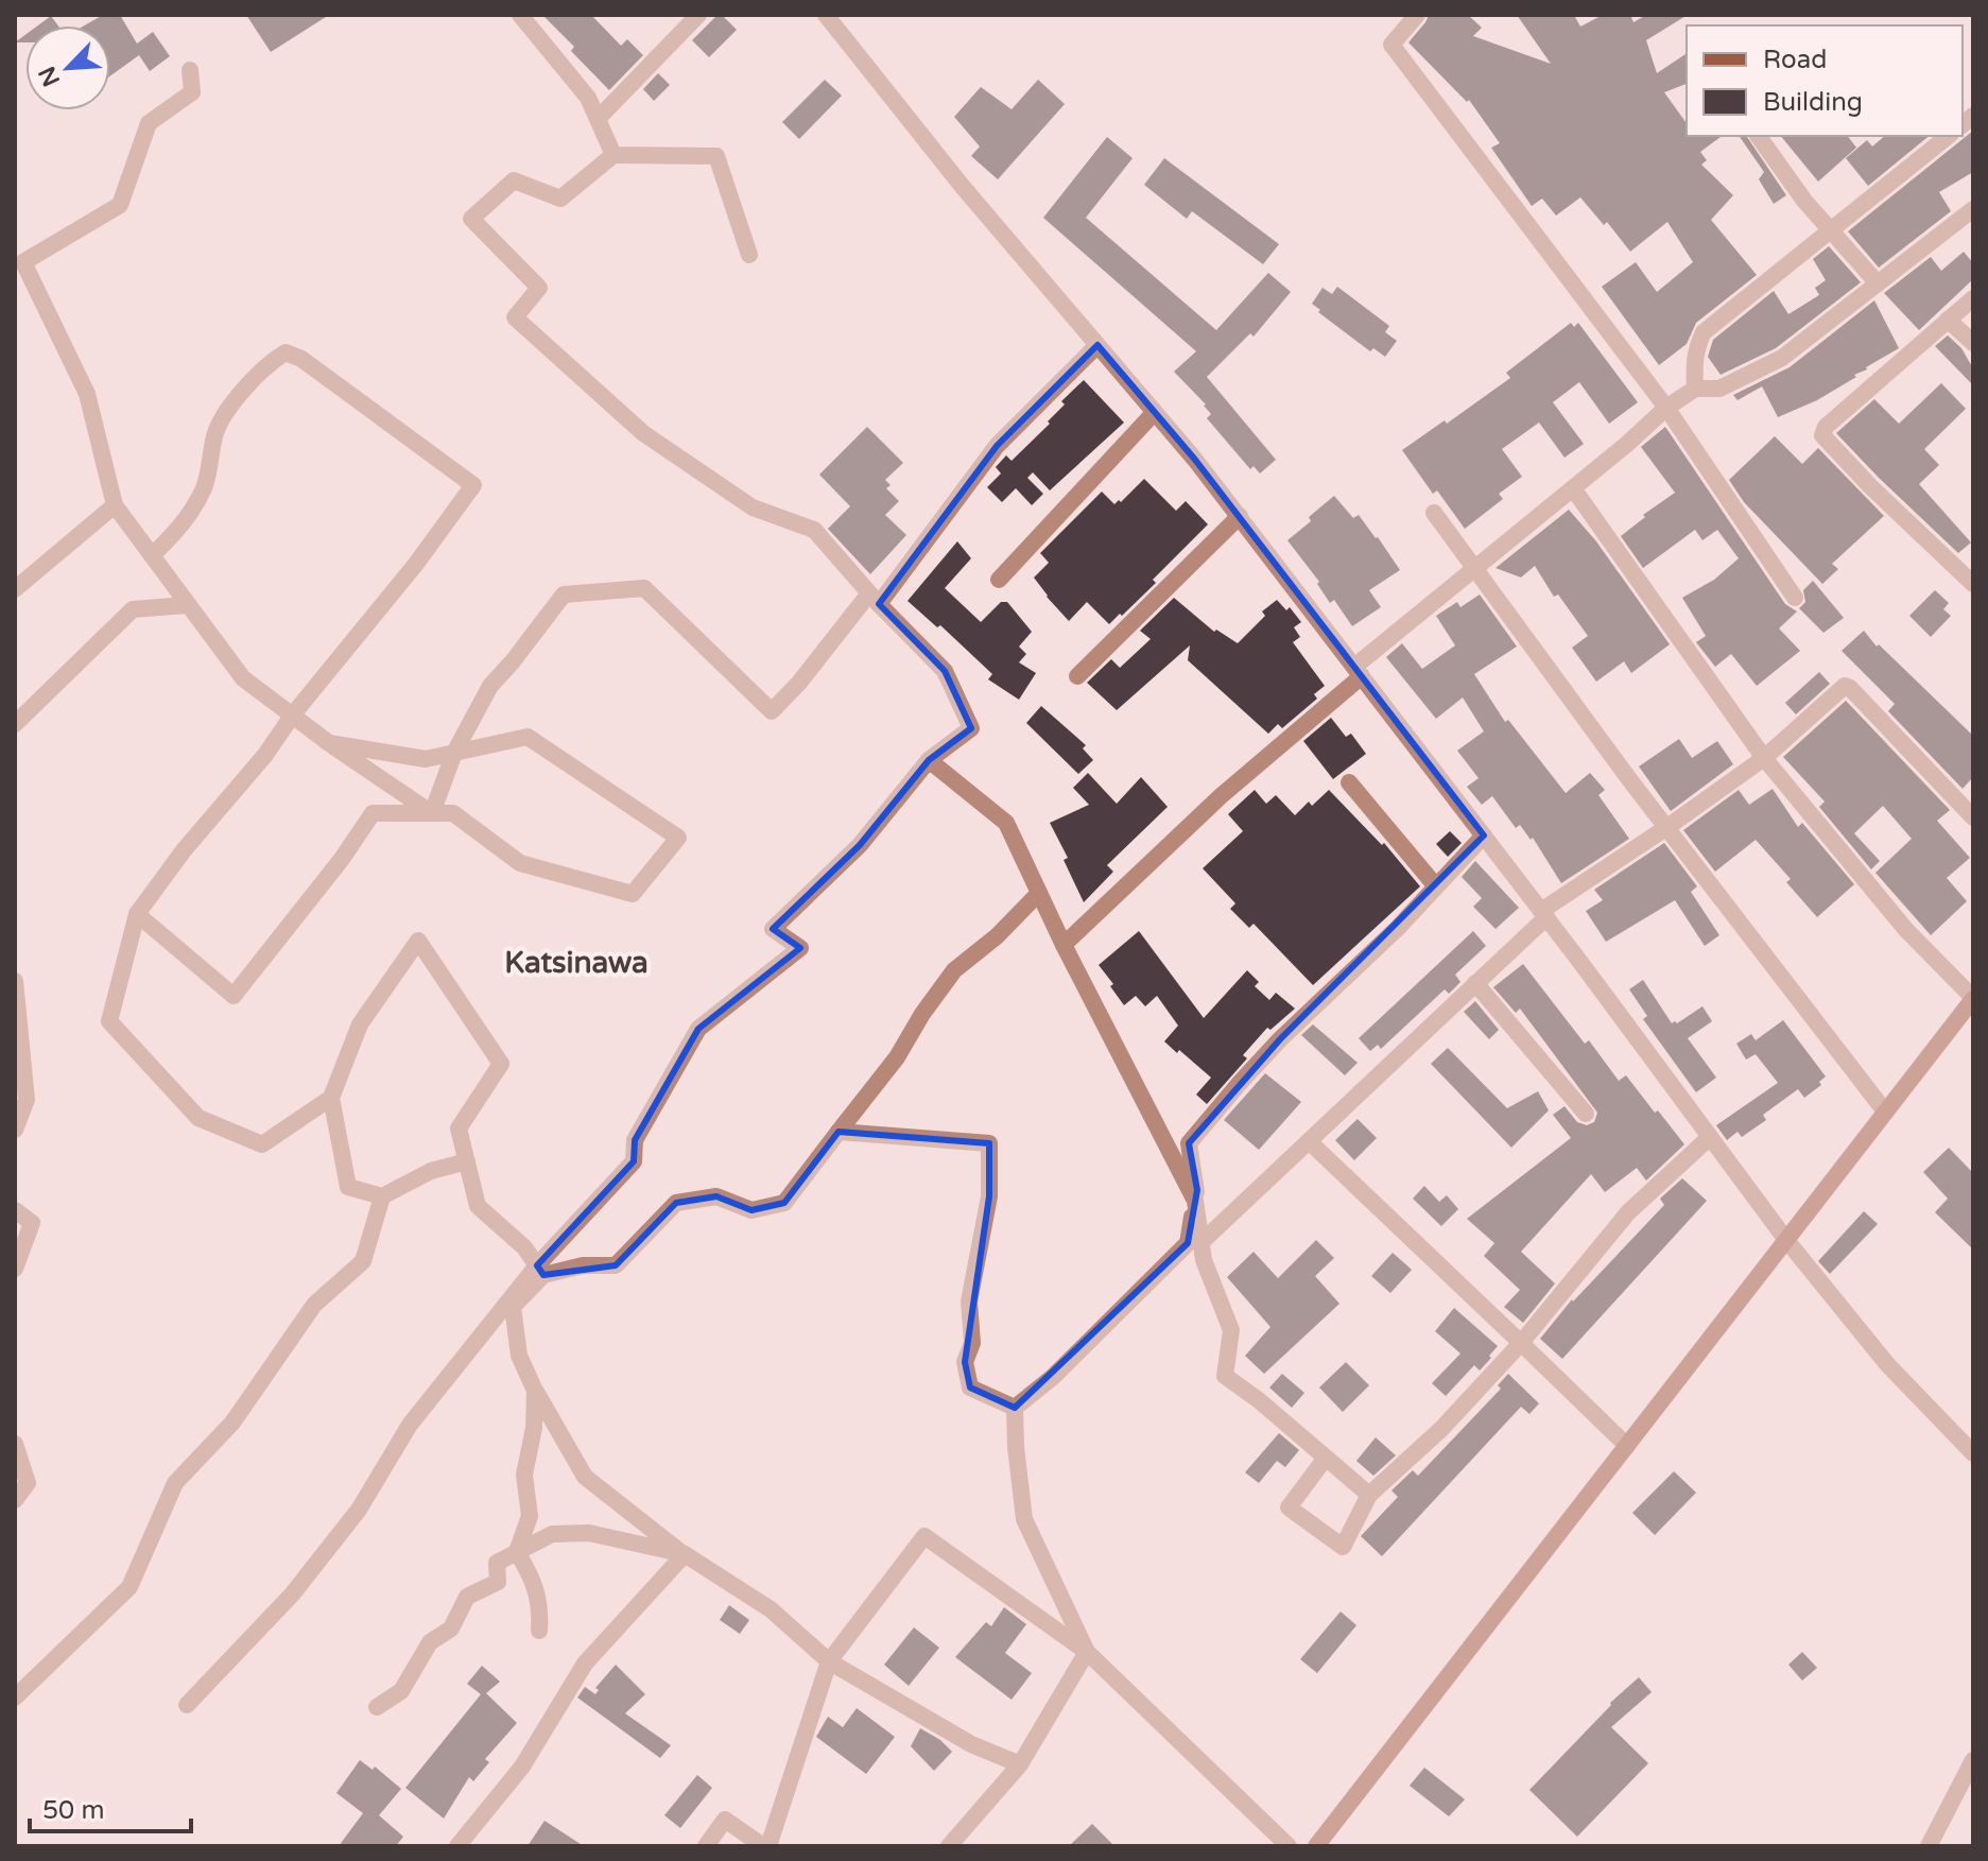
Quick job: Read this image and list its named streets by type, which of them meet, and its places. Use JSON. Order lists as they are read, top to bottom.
{
  "districts": ["Katsinawa"],
  "legend": ["Road", "Building"],
  "scale_bar": "50 m",
  "north": "bottom left"
}
